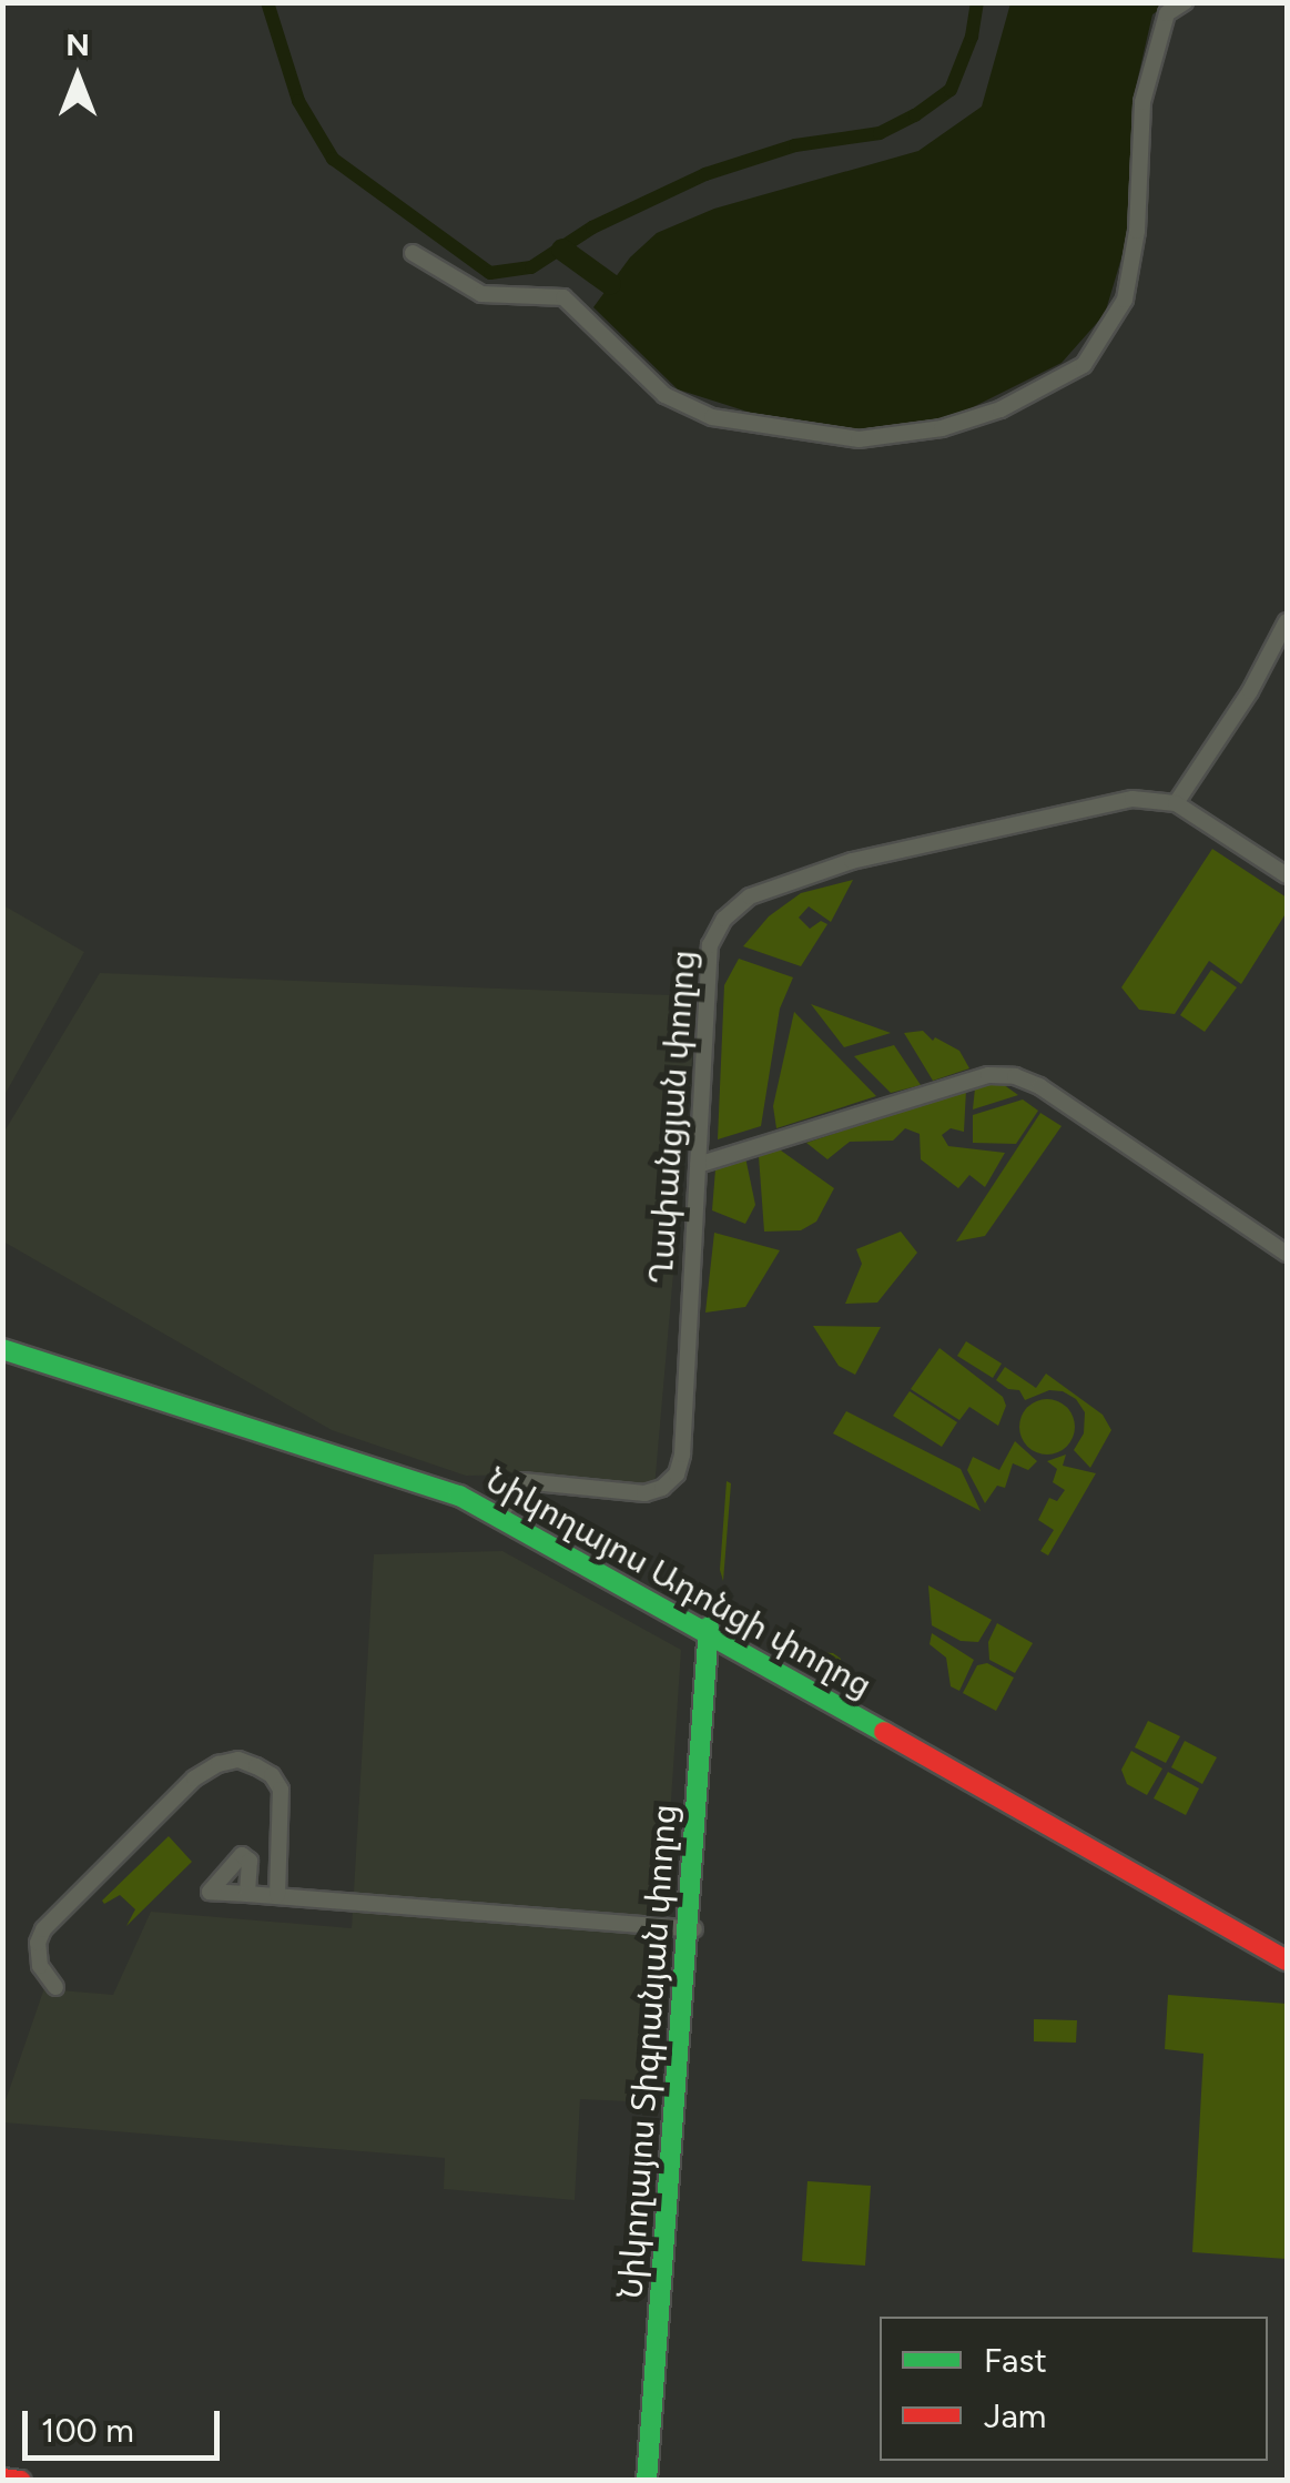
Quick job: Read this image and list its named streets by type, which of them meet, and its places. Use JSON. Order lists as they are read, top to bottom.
{
  "streets": {
    "street": ["Ղափանցյան փողոց", "Նիկողայոս Ադոնցի փողոց", "Նիկողայոս Տիգրանյան փողոց"]
  },
  "crossings": [
    ["Ղափանցյան փողոց", "Նիկողայոս Ադոնցի փողոց"],
    ["Նիկողայոս Ադոնցի փողոց", "Նիկողայոս Տիգրանյան փողոց"]
  ],
  "legend": ["Fast", "Jam"],
  "scale_bar": "100 m",
  "north": "top"
}
